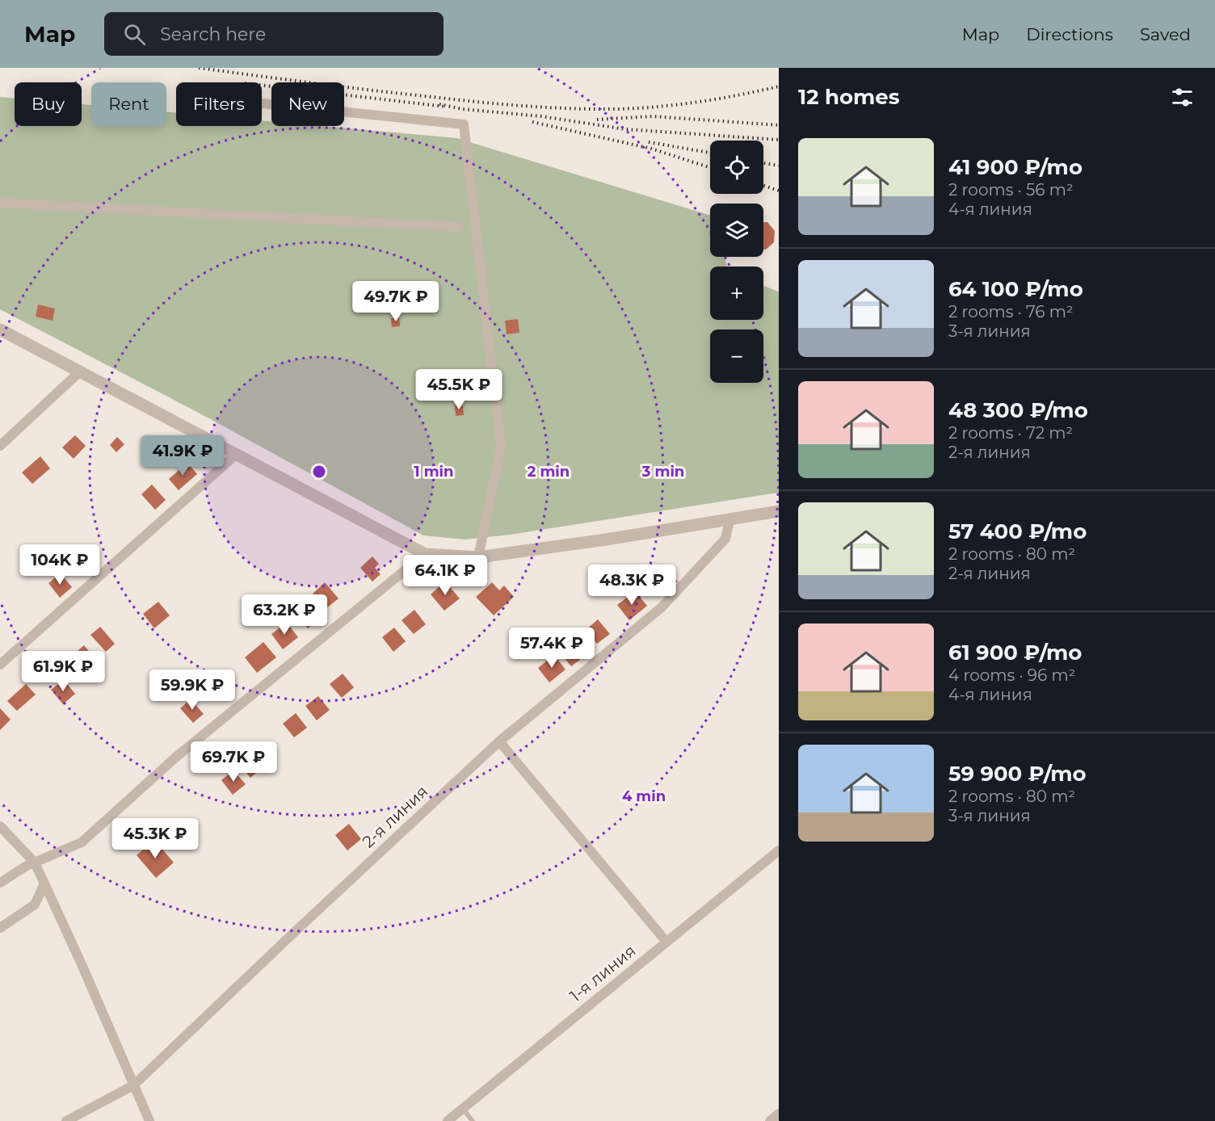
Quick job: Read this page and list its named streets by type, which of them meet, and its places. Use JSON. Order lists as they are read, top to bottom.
{
  "streets": {
    "street": ["2-я линия", "1-я линия"]
  },
  "page": {
    "header": "Map",
    "search": "Search here",
    "nav": ["Map", "Directions", "Saved"],
    "heading": "12 homes",
    "chip": [
      "Buy",
      "Rent",
      "Filters",
      "New"
    ],
    "list": [
      {
        "name": "41 900 ₽/mo",
        "note": "2 rooms · 56 m² · 4-я линия"
      },
      {
        "name": "64 100 ₽/mo",
        "note": "2 rooms · 76 m² · 3-я линия"
      },
      {
        "name": "48 300 ₽/mo",
        "note": "2 rooms · 72 m² · 2-я линия"
      },
      {
        "name": "57 400 ₽/mo",
        "note": "2 rooms · 80 m² · 2-я линия"
      },
      {
        "name": "61 900 ₽/mo",
        "note": "4 rooms · 96 m² · 4-я линия"
      },
      {
        "name": "59 900 ₽/mo",
        "note": "2 rooms · 80 m² · 3-я линия"
      }
    ],
    "map_buttons": ["+", "−"],
    "price": [
      "49.7K ₽",
      "45.5K ₽",
      "41.9K ₽",
      "104K ₽",
      "64.1K ₽",
      "48.3K ₽",
      "63.2K ₽",
      "57.4K ₽",
      "61.9K ₽",
      "59.9K ₽",
      "69.7K ₽",
      "45.3K ₽"
    ]
  },
  "rings": [
    "1 min",
    "2 min",
    "3 min",
    "4 min"
  ]
}
